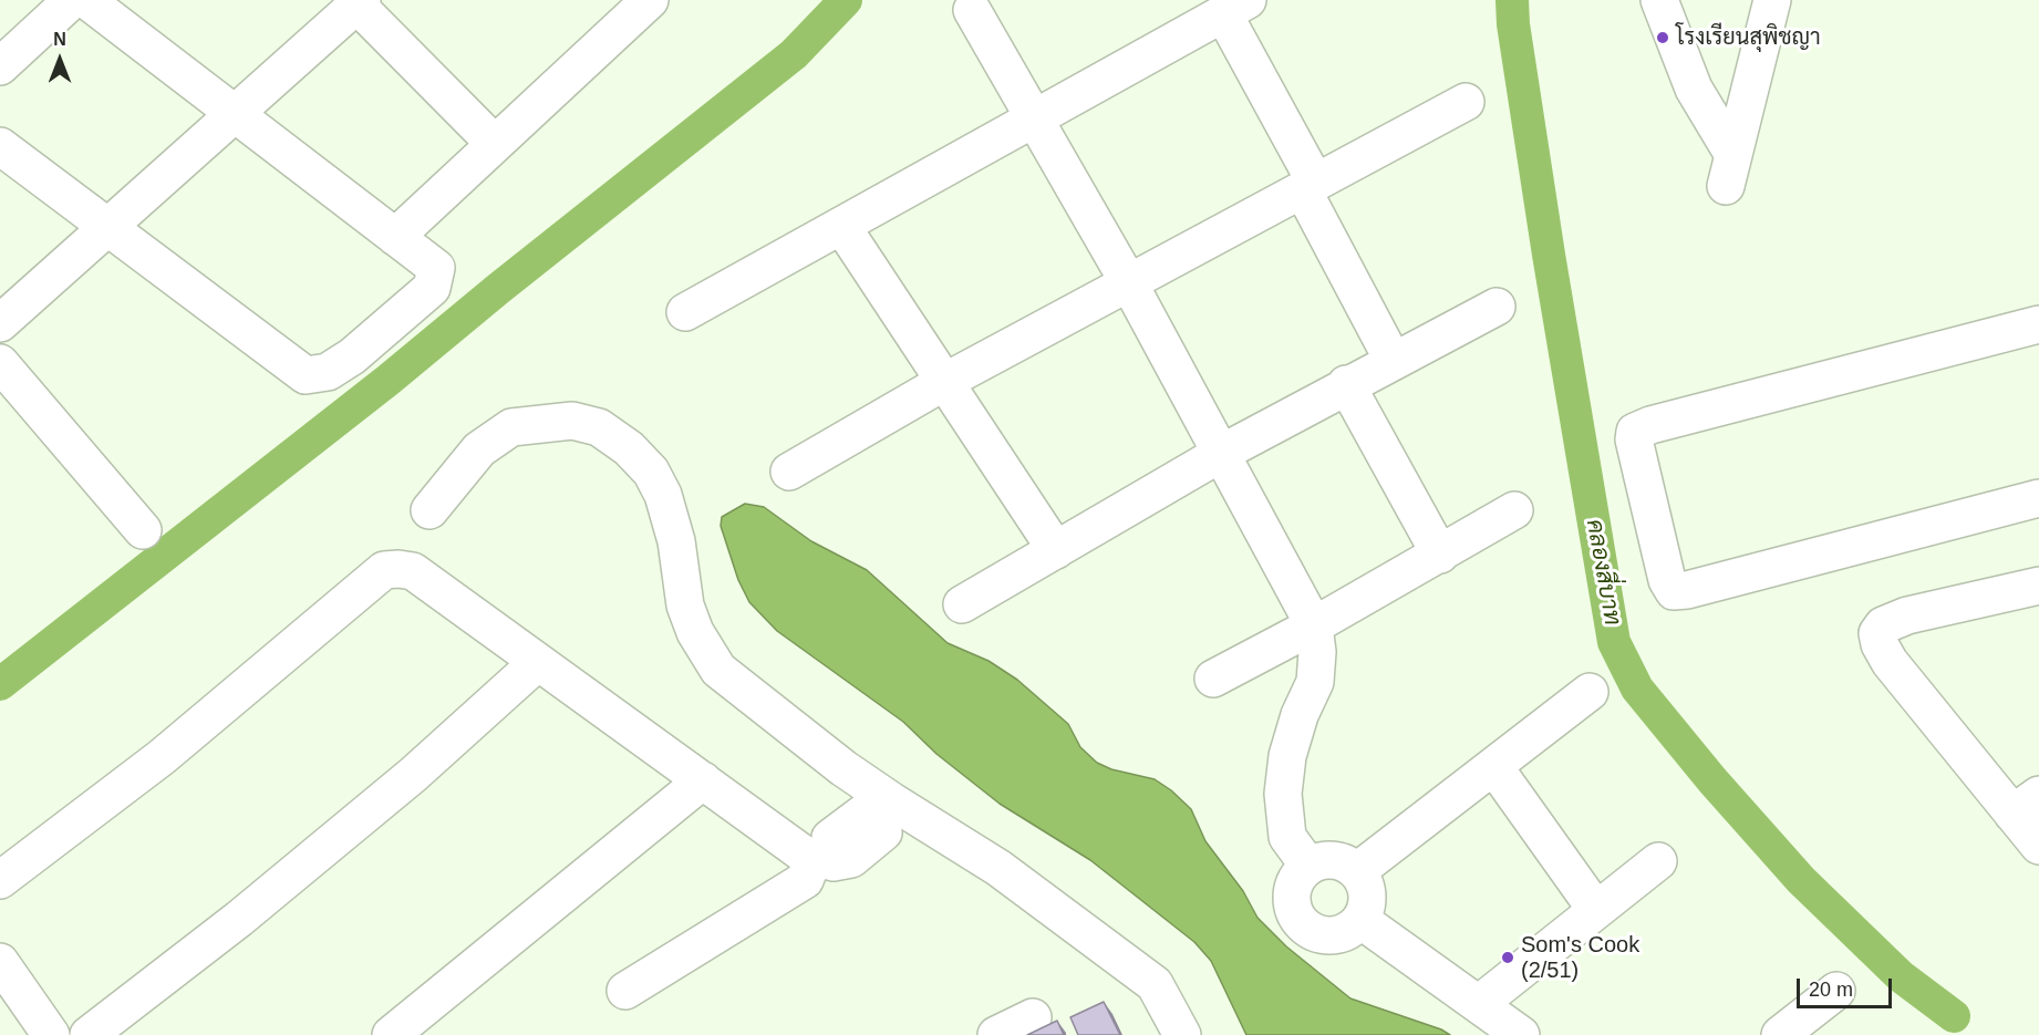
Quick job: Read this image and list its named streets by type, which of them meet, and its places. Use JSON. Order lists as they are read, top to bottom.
{
  "water": ["คลองสี่บาท"],
  "places": ["โรงเรียนสุพิชญา", "Som's Cook (2/51)"],
  "scale_bar": "20 m",
  "north": "top"
}
